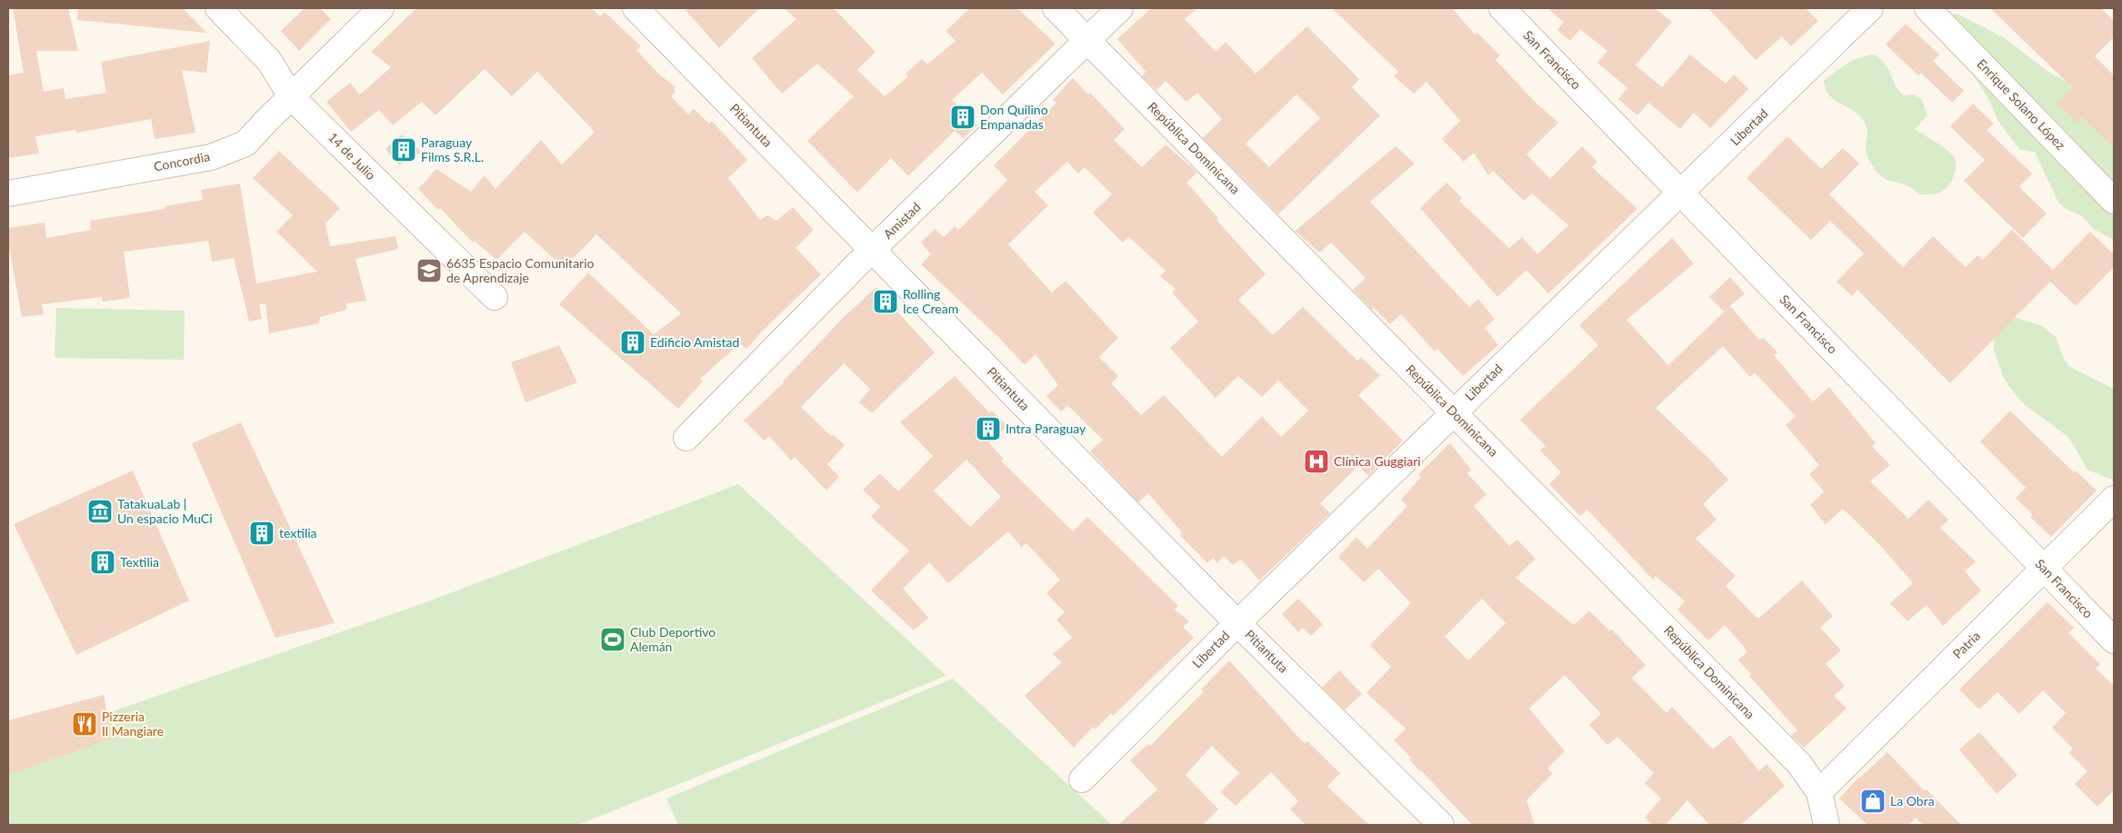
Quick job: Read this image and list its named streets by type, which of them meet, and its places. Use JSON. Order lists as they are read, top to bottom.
{
  "streets": {
    "street": [
      "San Francisco",
      "Enrique Solano López",
      "Pitiantuta",
      "Libertad",
      "República Dominicana",
      "14 de Julio",
      "Concordia",
      "Amistad",
      "Patria"
    ]
  },
  "crossings": [
    ["San Francisco", "Libertad"],
    ["San Francisco", "Patria"],
    ["Pitiantuta", "Libertad"],
    ["Pitiantuta", "Amistad"],
    ["Libertad", "República Dominicana"],
    ["República Dominicana", "Amistad"],
    ["República Dominicana", "Patria"],
    ["14 de Julio", "Concordia"]
  ],
  "places": {
    "building": [
      "Don Quilino Empanadas",
      "Paraguay Films S.R.L.",
      "Rolling Ice Cream",
      "Edificio Amistad",
      "Intra Paraguay",
      "textilia",
      "Textilia"
    ],
    "school or university": ["6635 Espacio Comunitario de Aprendizaje"],
    "hospital": ["Clínica Guggiari"],
    "museum": ["TatakuaLab | Un espacio MuCi"],
    "sports": ["Club Deportivo Alemán"],
    "restaurant": ["Pizzeria Il Mangiare"],
    "shop": ["La Obra"]
  }
}
